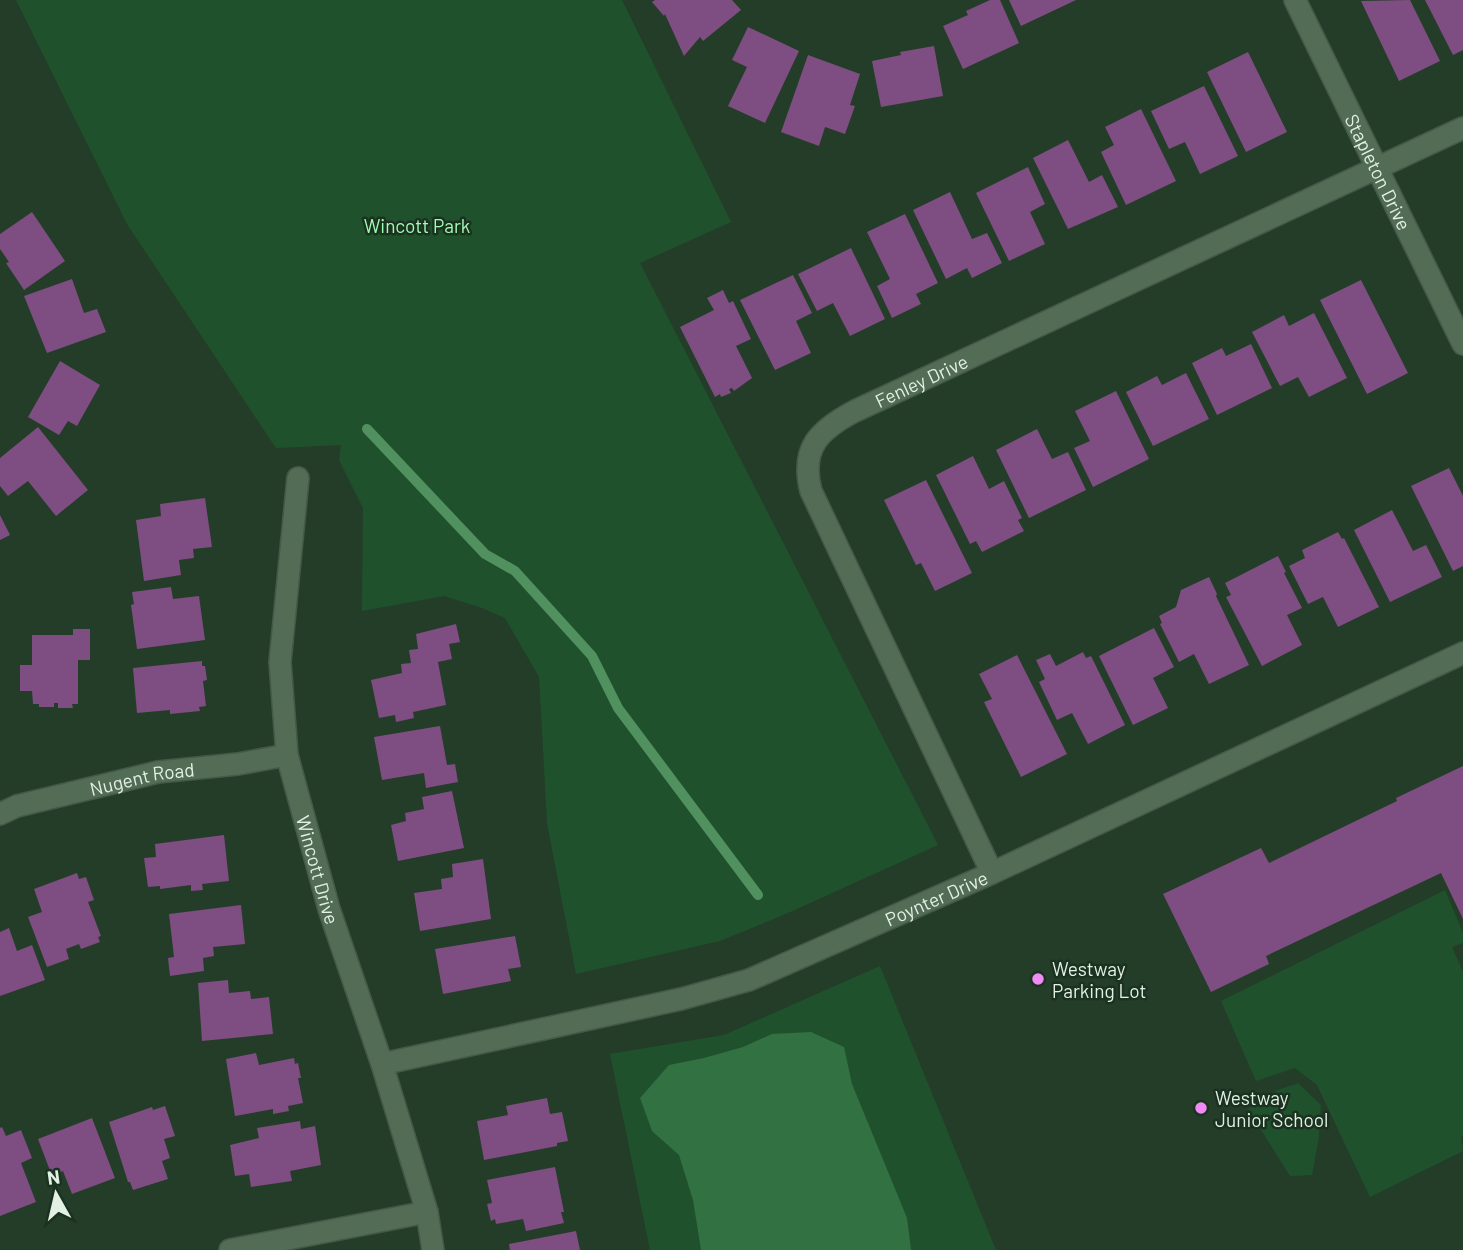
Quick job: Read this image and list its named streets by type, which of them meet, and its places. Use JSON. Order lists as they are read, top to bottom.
{
  "streets": {
    "street": [
      "Stapleton Drive",
      "Fenley Drive",
      "Nugent Road",
      "Wincott Drive",
      "Poynter Drive"
    ]
  },
  "crossings": [
    ["Stapleton Drive", "Fenley Drive"],
    ["Fenley Drive", "Poynter Drive"],
    ["Nugent Road", "Wincott Drive"],
    ["Wincott Drive", "Poynter Drive"]
  ],
  "parks": ["Wincott Park"],
  "places": ["Westway Parking Lot", "Westway Junior School"],
  "north": "top"
}
